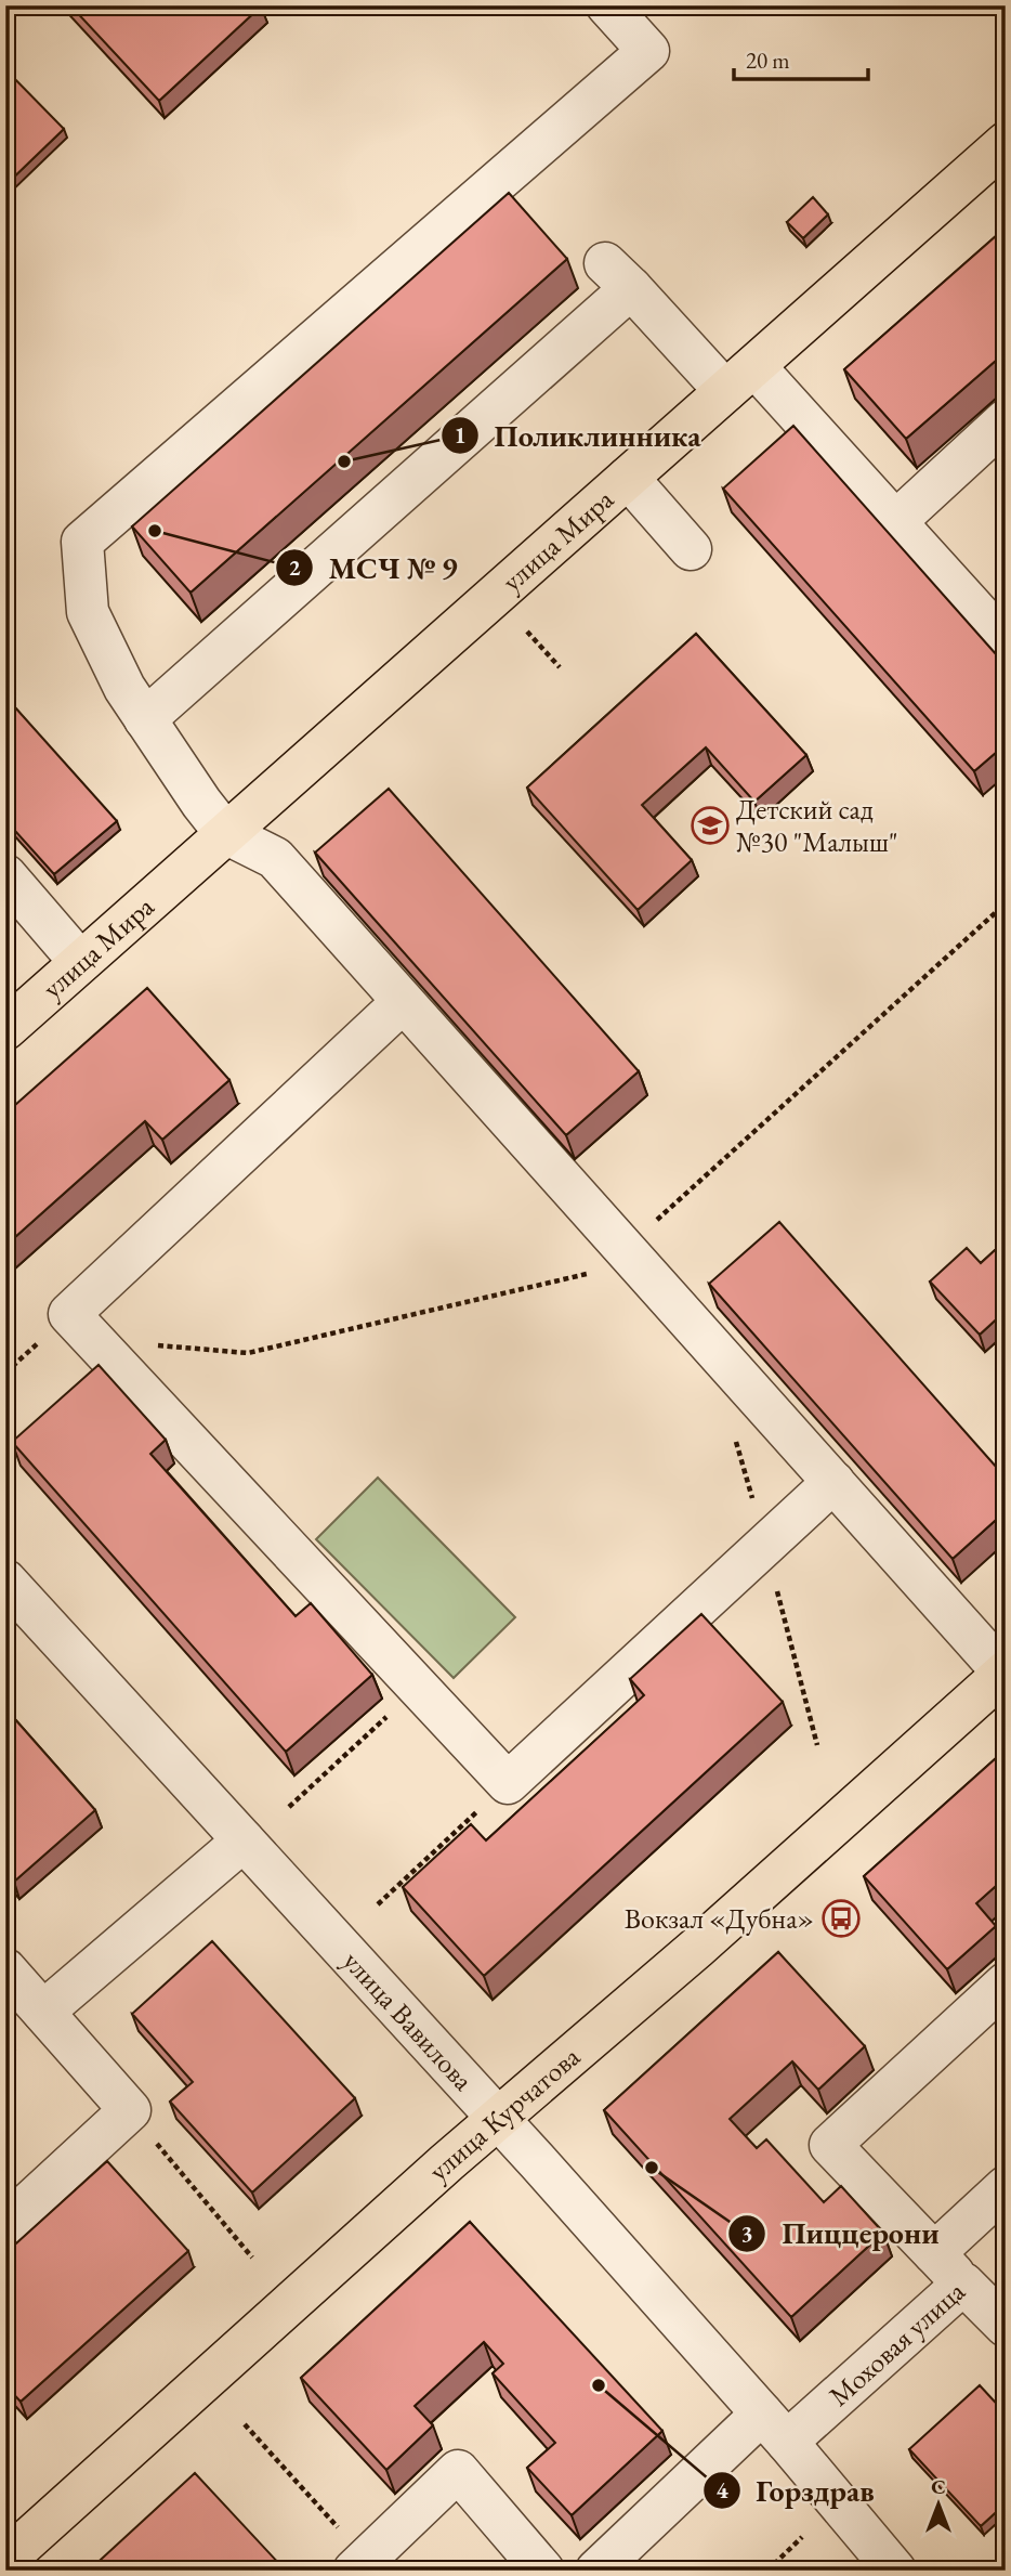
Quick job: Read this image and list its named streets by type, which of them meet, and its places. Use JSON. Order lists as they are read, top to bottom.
{
  "streets": {
    "main road": ["улица Мира", "улица Курчатова"],
    "street": ["улица Вавилова", "Моховая улица"]
  },
  "crossings": [
    ["улица Вавилова", "улица Курчатова"],
    ["улица Вавилова", "Моховая улица"]
  ],
  "places": {
    "other": [
      "Поликлинника",
      "МСЧ № 9",
      "Пиццерони",
      "Горздрав"
    ],
    "school or university": ["Детский сад №30 \"Малыш\""],
    "bus stop": ["Вокзал «Дубна»"]
  },
  "scale_bar": "20 m",
  "north": "top"
}
